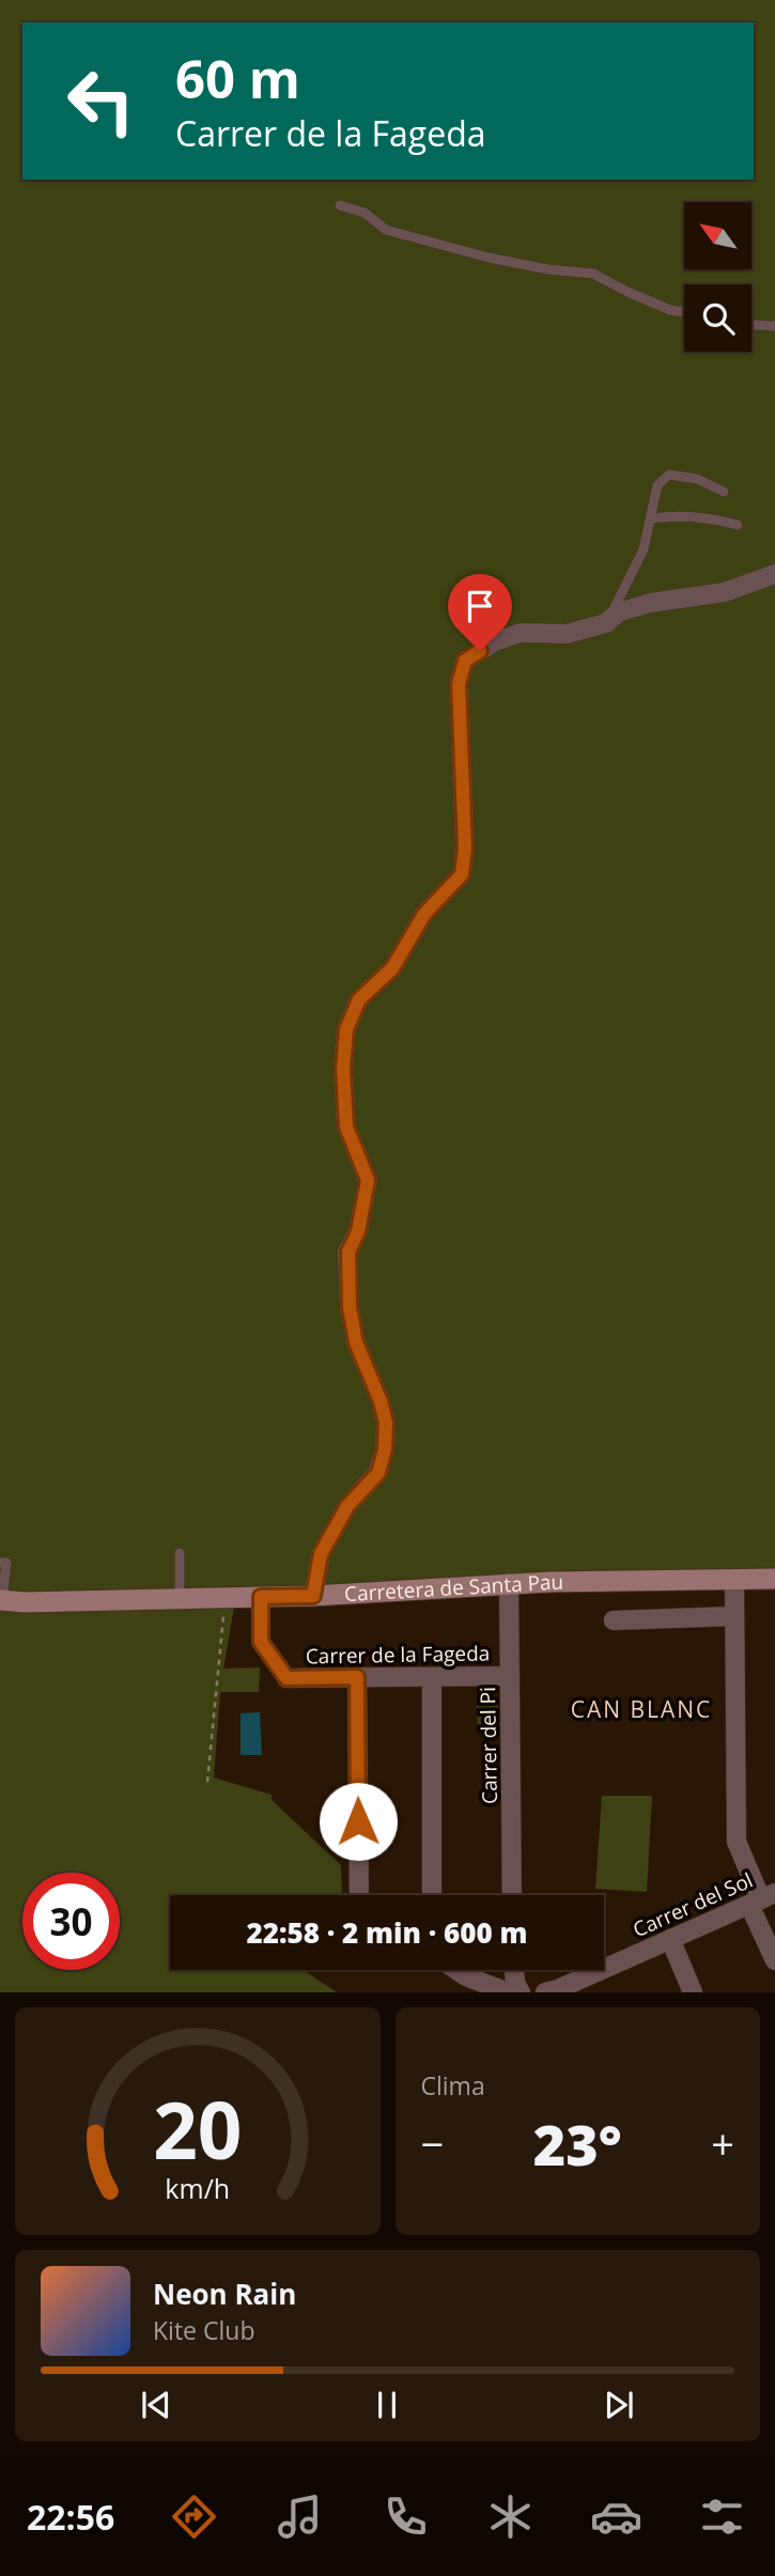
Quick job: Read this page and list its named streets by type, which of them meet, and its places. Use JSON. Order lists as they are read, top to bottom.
{
  "streets": {
    "main road": ["Carretera de Santa Pau"],
    "street": ["Carrer de la Fageda", "Carrer del Pi", "Carrer del Sol"]
  },
  "crossings": [
    ["Carretera de Santa Pau", "Carrer del Pi"],
    ["Carrer de la Fageda", "Carrer del Pi"]
  ],
  "districts": ["CAN BLANC"],
  "north": "top left",
  "page": {
    "turn": ["60 m", "Carrer de la Fageda"],
    "limit": "30",
    "trip": "22:58 · 2 min · 600 m",
    "tile": "Clima",
    "heat": ["−", "23°", "+"],
    "song": ["Neon Rain", "Kite Club"],
    "tabs": "22:56",
    "gauge": ["20", "km/h"]
  }
}
